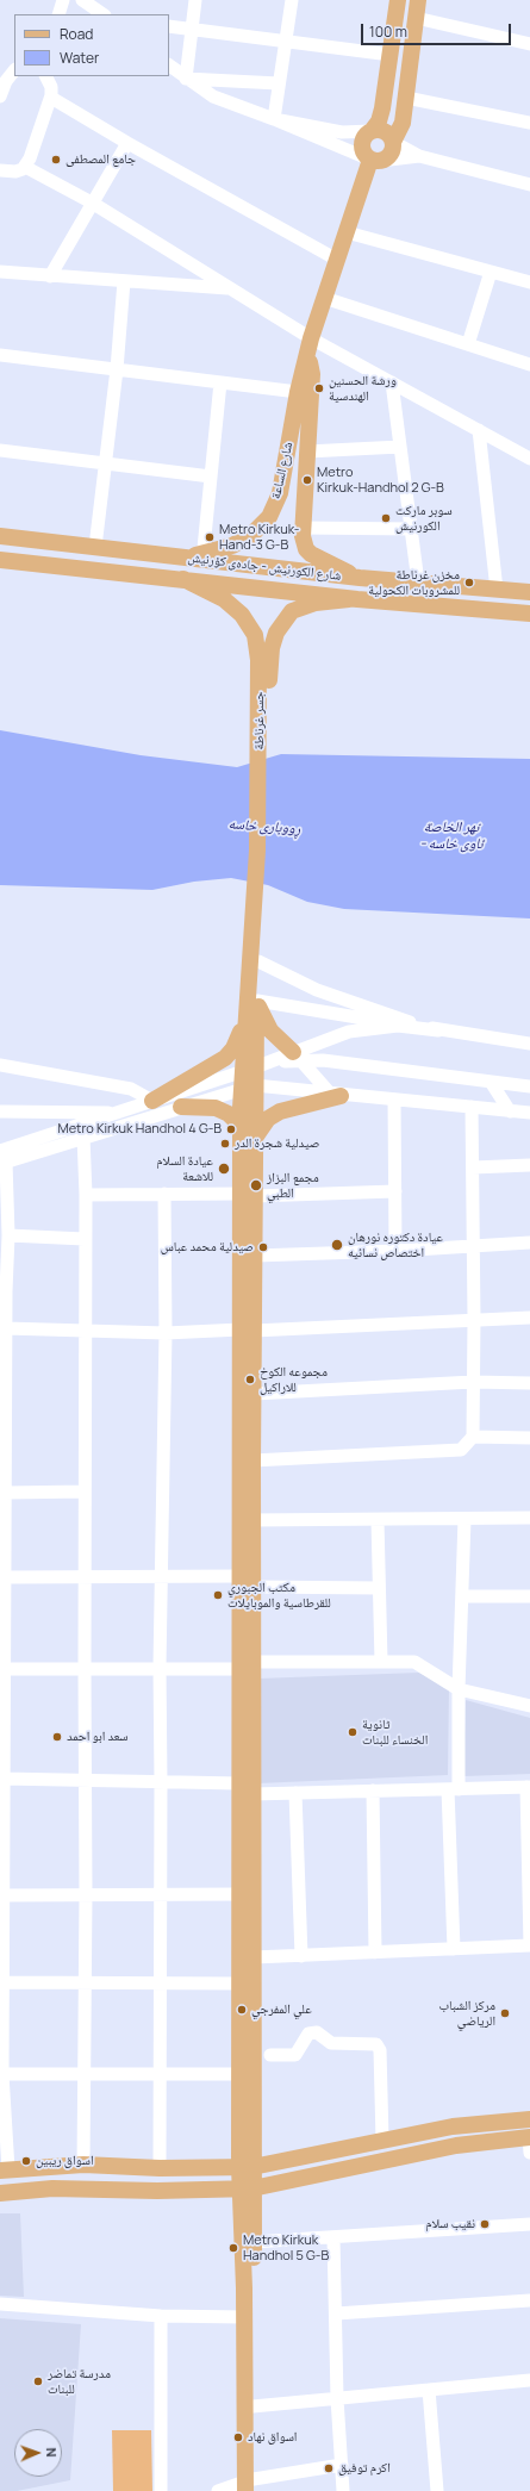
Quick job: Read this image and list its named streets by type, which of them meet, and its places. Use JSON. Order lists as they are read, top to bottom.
{
  "streets": {
    "main road": ["شارع الساعة", "شارع الكورنيش - جادەی کۆرنیش", "جسر غرناطة"]
  },
  "crossings": [
    ["شارع الساعة", "شارع الكورنيش - جادەی کۆرنیش"],
    ["شارع الكورنيش - جادەی کۆرنیش", "جسر غرناطة"]
  ],
  "water": ["ڕووباری خاسە", "نهر الخاصة - ئاوی خاسە"],
  "places": [
    "جامع المصطفى",
    "ورشة الحسنين الهندسية",
    "Metro Kirkuk-Handhol 2 G-B",
    "سوبر ماركت الكورنيش",
    "Metro Kirkuk- Hand-3 G-B",
    "مخزن غرناطة للمشروبات الكحولية",
    "Metro Kirkuk Handhol 4 G-B",
    "صيدلية شجرة الدر",
    "عيادة السلام للاشعة",
    "مجمع البزاز الطبي",
    "عيادة دكتوره نورهان اختصاص نسائيه",
    "صيدلية محمد عباس",
    "مجموعه الكوخ للاراكيل",
    "مكتب الجبوري للقرطاسية والموبايلات",
    "ثانوية الخنساء للبنات",
    "سعد ابو احمد",
    "علي المفرجي",
    "مركز الشباب الرياضي",
    "اسواق ريبين",
    "نقيب سلام",
    "Metro Kirkuk Handhol 5 G-B",
    "مدرسة تماضر للبنات",
    "اسواق نهاد",
    "اكرم توفيق"
  ],
  "legend": ["Road", "Water"],
  "scale_bar": "100 m",
  "north": "right"
}
